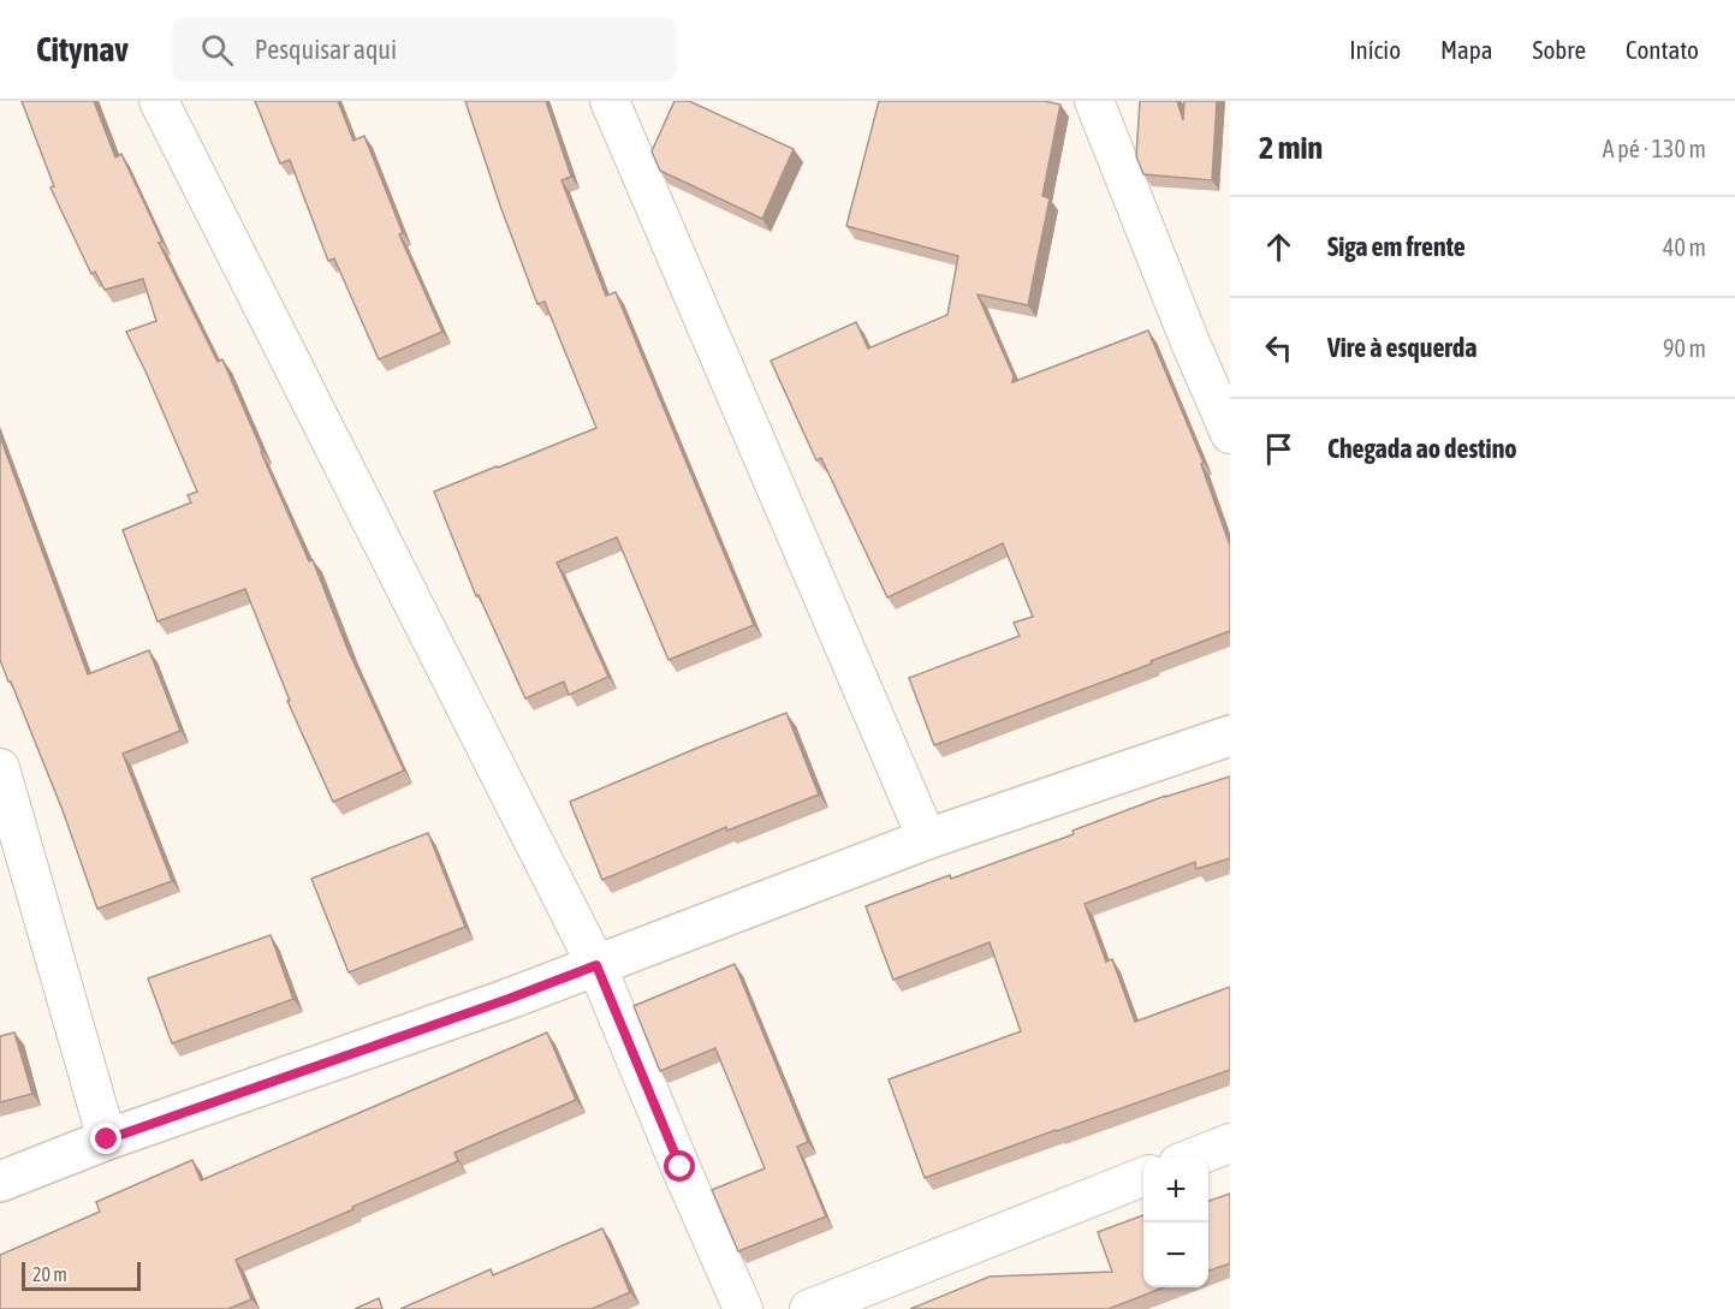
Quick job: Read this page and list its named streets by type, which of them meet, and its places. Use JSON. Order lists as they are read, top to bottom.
{
  "scale_bar": "20 m",
  "page": {
    "header": "Citynav",
    "search": "Pesquisar aqui",
    "nav": [
      "Início",
      "Mapa",
      "Sobre",
      "Contato"
    ],
    "heading": ["2 min", "A pé · 130 m"],
    "list": [
      ["Siga em frente", "40 m"],
      ["Vire à esquerda", "90 m"],
      "Chegada ao destino"
    ],
    "map_buttons": ["+", "−"],
    "scale": "20 m"
  }
}
